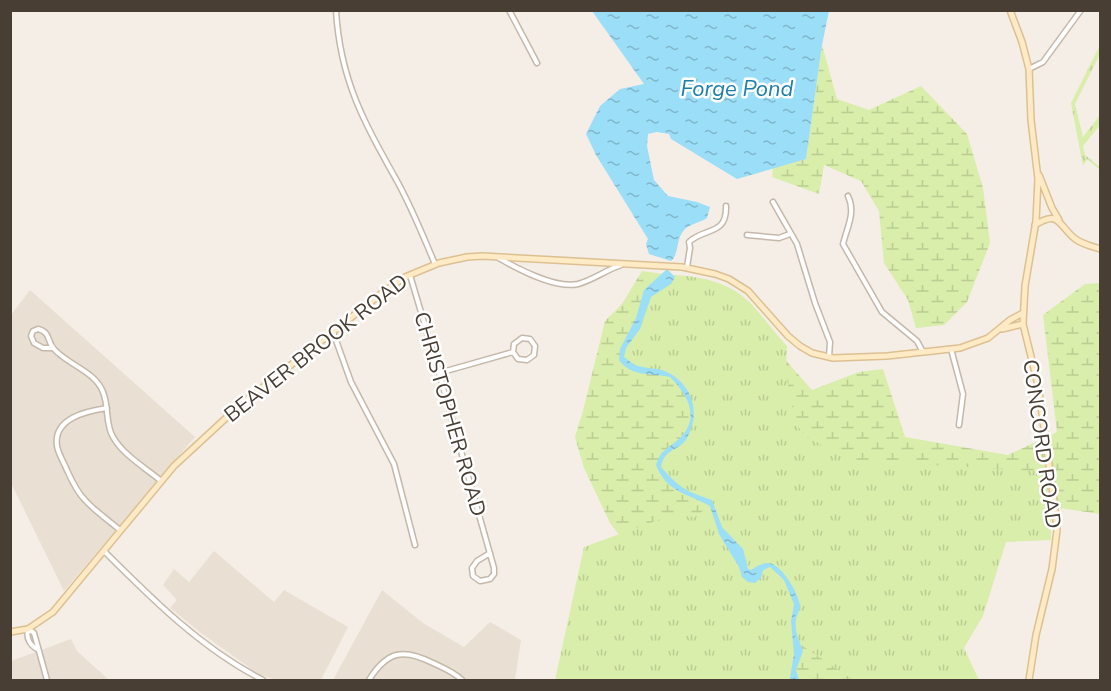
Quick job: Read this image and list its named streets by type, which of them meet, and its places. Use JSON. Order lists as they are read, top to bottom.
{
  "streets": {
    "street": ["BEAVER BROOK ROAD", "CHRISTOPHER ROAD", "CONCORD ROAD"]
  },
  "crossings": [
    ["BEAVER BROOK ROAD", "CHRISTOPHER ROAD"],
    ["BEAVER BROOK ROAD", "CONCORD ROAD"]
  ],
  "water": ["Forge Pond"]
}
